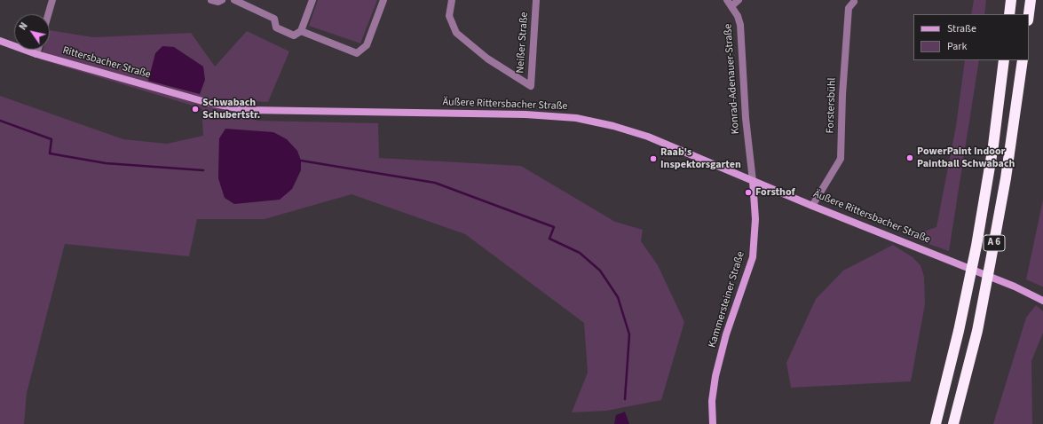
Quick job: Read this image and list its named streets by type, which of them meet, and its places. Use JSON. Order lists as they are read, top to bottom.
{
  "streets": {
    "highway": ["A 6"],
    "main road": ["Rittersbacher Straße", "Äußere Rittersbacher Straße", "Kammersteiner Straße"],
    "street": ["Neißer Straße", "Konrad-Adenauer-Straße", "Forstersbühl"]
  },
  "crossings": [
    ["Rittersbacher Straße", "Äußere Rittersbacher Straße"],
    ["Konrad-Adenauer-Straße", "Äußere Rittersbacher Straße"],
    ["Konrad-Adenauer-Straße", "Kammersteiner Straße"],
    ["Äußere Rittersbacher Straße", "Forstersbühl"],
    ["Äußere Rittersbacher Straße", "Kammersteiner Straße"]
  ],
  "places": [
    "Schwabach Schubertstr.",
    "PowerPaint Indoor Paintball Schwabach",
    "Raab's Inspektorsgarten",
    "Forsthof"
  ],
  "legend": ["Straße", "Park"],
  "north": "top left"
}
